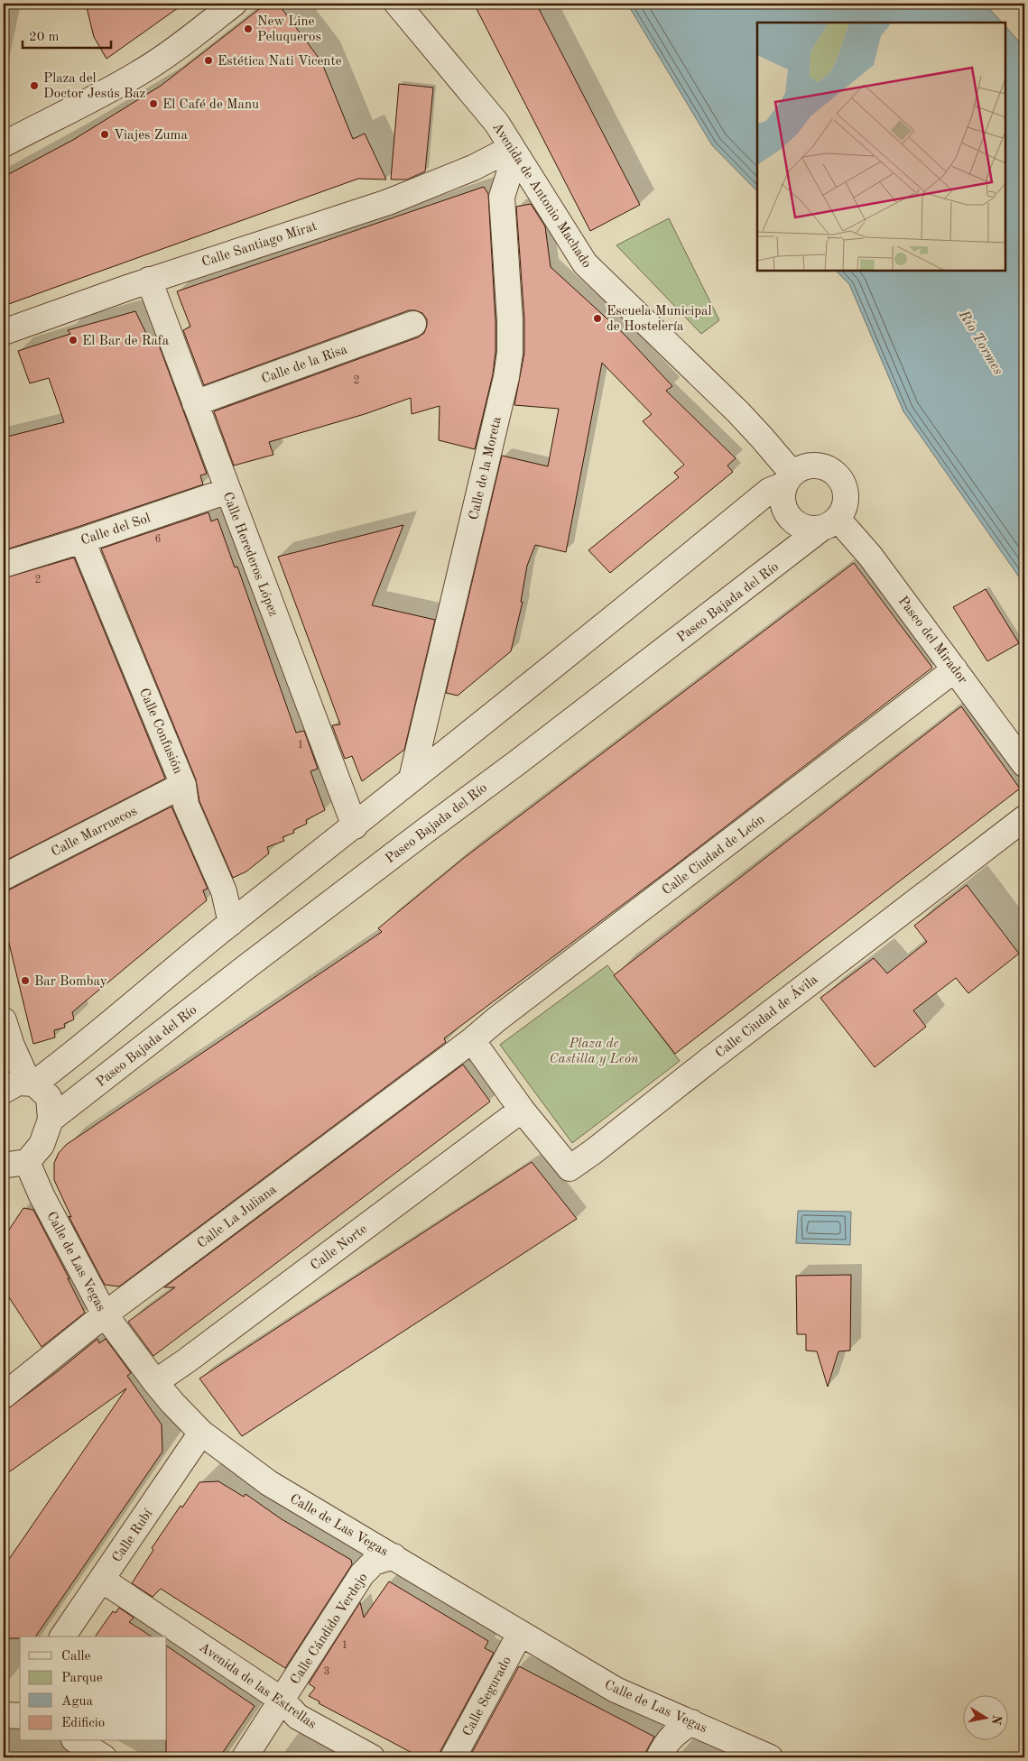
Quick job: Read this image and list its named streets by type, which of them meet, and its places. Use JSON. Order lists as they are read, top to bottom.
{
  "streets": {
    "street": [
      "Avenida de Antonio Machado",
      "Calle Santiago Mirat",
      "Calle de la Risa",
      "Calle de la Moreta",
      "Calle del Sol",
      "Calle Herederos López",
      "Paseo Bajada del Río",
      "Paseo del Mirador",
      "Calle Confusión",
      "Calle Marruecos",
      "Calle Ciudad de León",
      "Calle Ciudad de Ávila",
      "Calle La Juliana",
      "Calle Norte",
      "Calle de Las Vegas",
      "Calle Rubí",
      "Calle Cándido Verdejo",
      "Avenida de las Estrellas",
      "Calle Segurado"
    ]
  },
  "crossings": [
    ["Avenida de Antonio Machado", "Calle Santiago Mirat"],
    ["Avenida de Antonio Machado", "Calle de la Moreta"],
    ["Avenida de Antonio Machado", "Paseo Bajada del Río"],
    ["Avenida de Antonio Machado", "Paseo del Mirador"],
    ["Calle Santiago Mirat", "Calle de la Moreta"],
    ["Calle Santiago Mirat", "Calle Herederos López"],
    ["Calle de la Risa", "Calle Herederos López"],
    ["Calle del Sol", "Calle Herederos López"],
    ["Calle del Sol", "Calle Confusión"],
    ["Paseo Bajada del Río", "Paseo del Mirador"],
    ["Paseo del Mirador", "Calle Ciudad de León"],
    ["Calle Confusión", "Calle Marruecos"],
    ["Calle Ciudad de León", "Calle La Juliana"],
    ["Calle Ciudad de Ávila", "Calle Norte"],
    ["Calle La Juliana", "Calle de Las Vegas"],
    ["Calle Norte", "Calle de Las Vegas"],
    ["Calle de Las Vegas", "Calle Rubí"],
    ["Calle de Las Vegas", "Calle Cándido Verdejo"],
    ["Calle de Las Vegas", "Calle Segurado"],
    ["Calle Rubí", "Avenida de las Estrellas"],
    ["Calle Cándido Verdejo", "Avenida de las Estrellas"]
  ],
  "water": ["Río Tormes"],
  "parks": ["Plaza de Castilla y León"],
  "places": [
    "New Line Peluqueros",
    "Estética Nati Vicente",
    "Plaza del Doctor Jesús Baz",
    "El Café de Manu",
    "Viajes Zuma",
    "Escuela Municipal de Hostelería",
    "El Bar de Rafa",
    "Bar Bombay"
  ],
  "house_numbers": [
    "2",
    "6",
    "2",
    "1",
    "1",
    "3"
  ],
  "legend": [
    "Calle",
    "Parque",
    "Agua",
    "Edificio"
  ],
  "scale_bar": "20 m",
  "north": "right"
}
